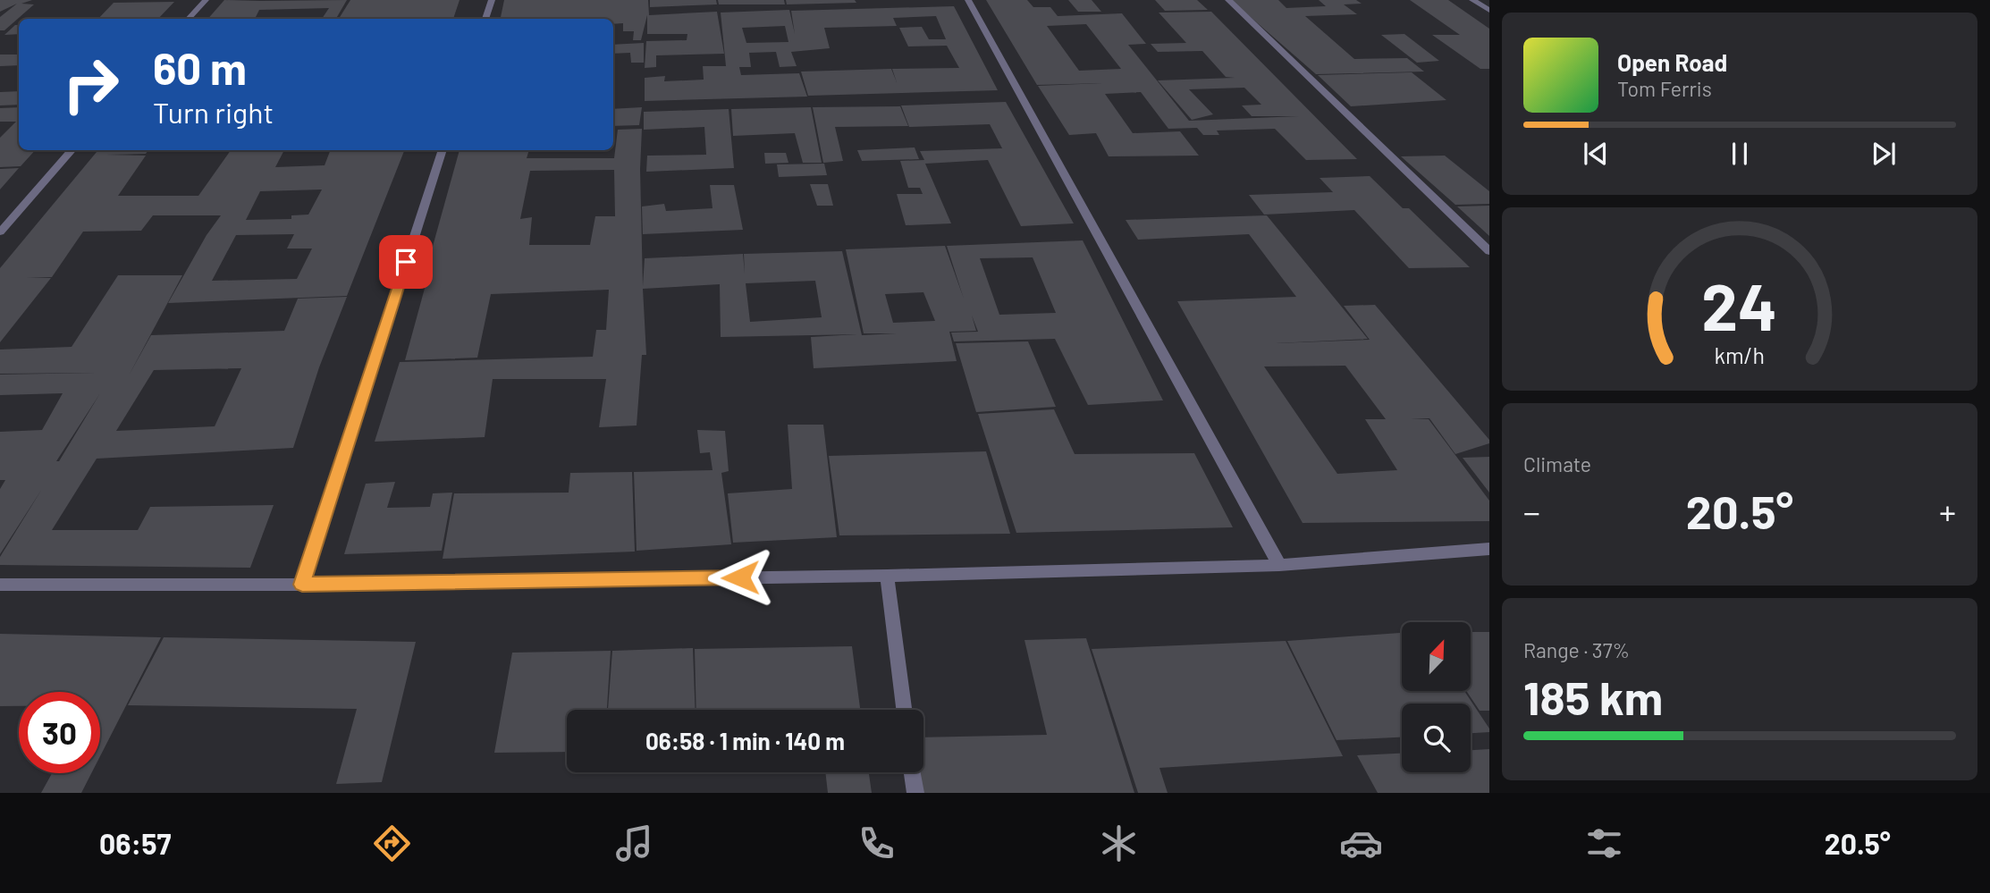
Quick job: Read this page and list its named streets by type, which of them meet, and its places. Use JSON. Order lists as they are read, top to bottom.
{
  "north": "top right",
  "page": {
    "turn": ["60 m", "Turn right"],
    "song": ["Open Road", "Tom Ferris"],
    "tile": [
      "Climate",
      ["Range · 37%", "185 km"]
    ],
    "heat": ["−", "20.5°", "+"],
    "limit": "30",
    "trip": "06:58 · 1 min · 140 m",
    "tabs": ["06:57", "20.5°"],
    "gauge": ["24", "km/h"]
  }
}
